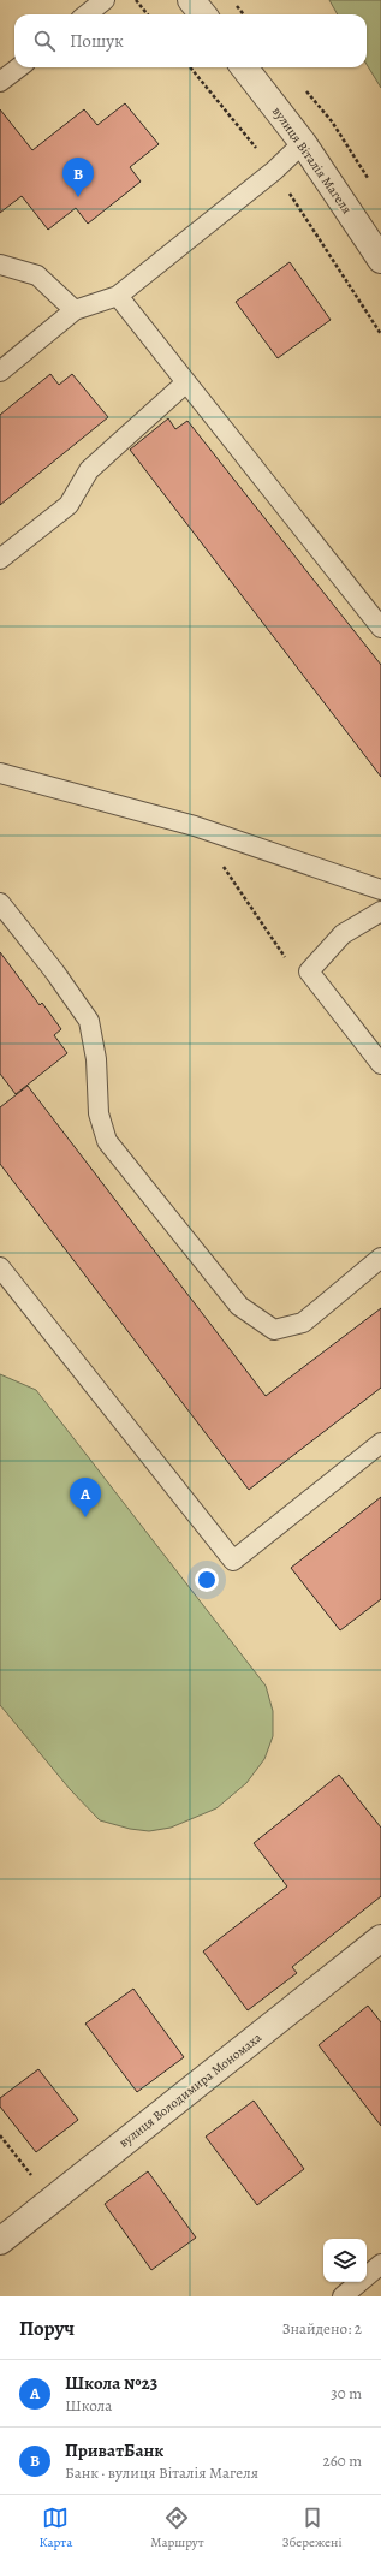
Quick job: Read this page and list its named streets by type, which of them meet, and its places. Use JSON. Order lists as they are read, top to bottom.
{
  "streets": {
    "street": ["вулиця Віталія Магеля", "вулиця Володимира Мономаха"]
  },
  "page": {
    "search": "Пошук",
    "pins": ["B", "A"],
    "heading": ["Поруч", "Знайдено: 2"],
    "list": [
      {
        "mark": "A",
        "name": "Школа №23",
        "note": "Школа",
        "value": "30 m"
      },
      {
        "mark": "B",
        "name": "ПриватБанк",
        "note": "Банк · вулиця Віталія Магеля",
        "value": "260 m"
      }
    ],
    "nav": ["Карта", "Маршрут", "Збережені"]
  }
}
